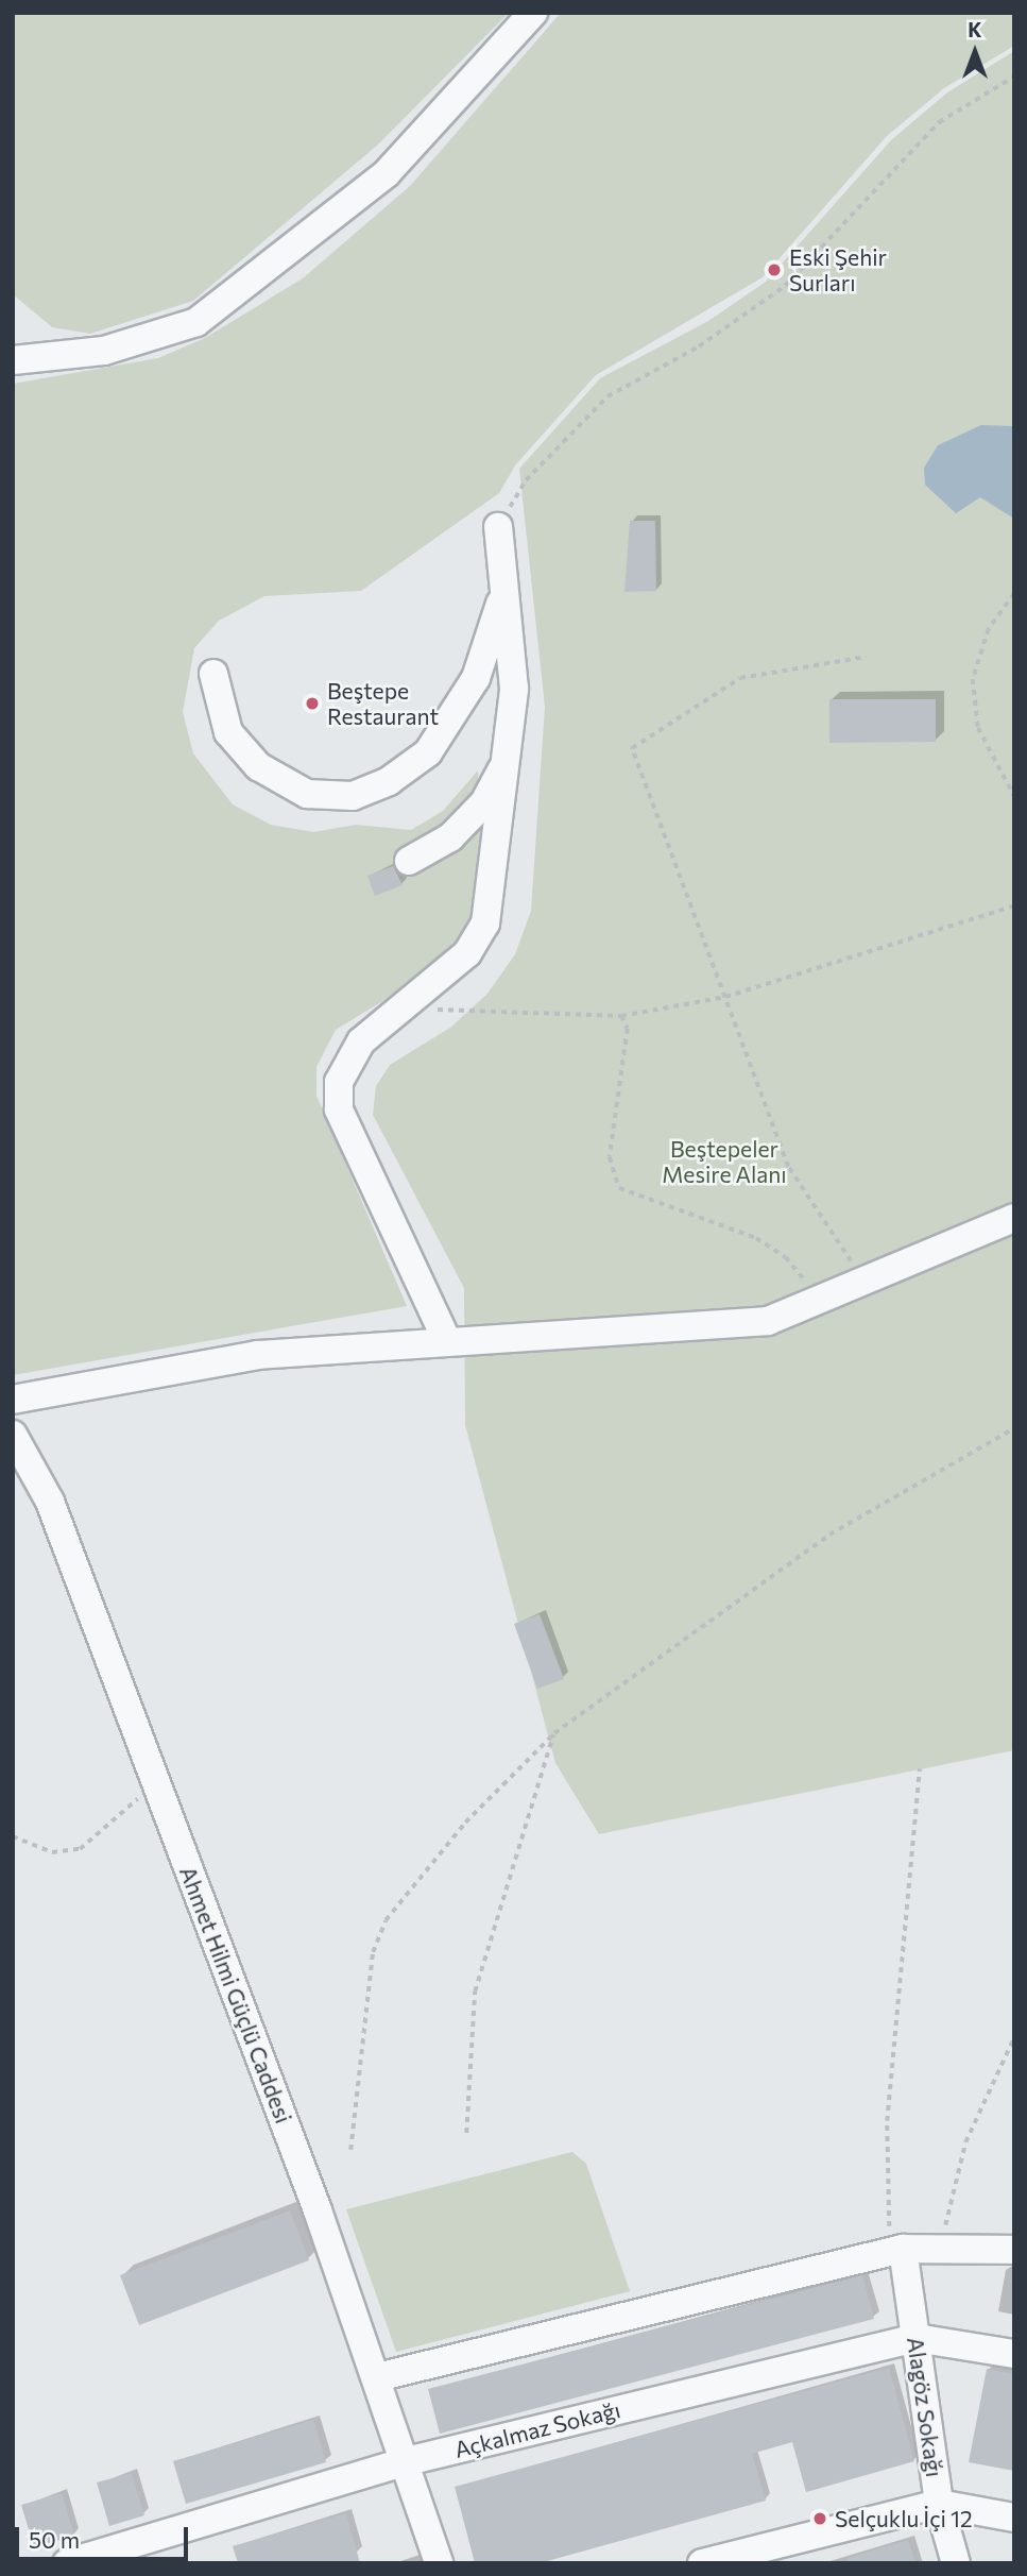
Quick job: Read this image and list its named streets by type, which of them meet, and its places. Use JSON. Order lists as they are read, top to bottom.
{
  "streets": {
    "street": ["Ahmet Hilmi Güçlü Caddesi", "Alagöz Sokağı", "Açkalmaz Sokağı"]
  },
  "crossings": [
    ["Ahmet Hilmi Güçlü Caddesi", "Açkalmaz Sokağı"],
    ["Alagöz Sokağı", "Açkalmaz Sokağı"]
  ],
  "parks": ["Beştepeler Mesire Alanı"],
  "places": ["Eski Şehir Surları", "Beştepe Restaurant", "Selçuklu İçi 12"],
  "scale_bar": "50 m",
  "north": "top"
}
